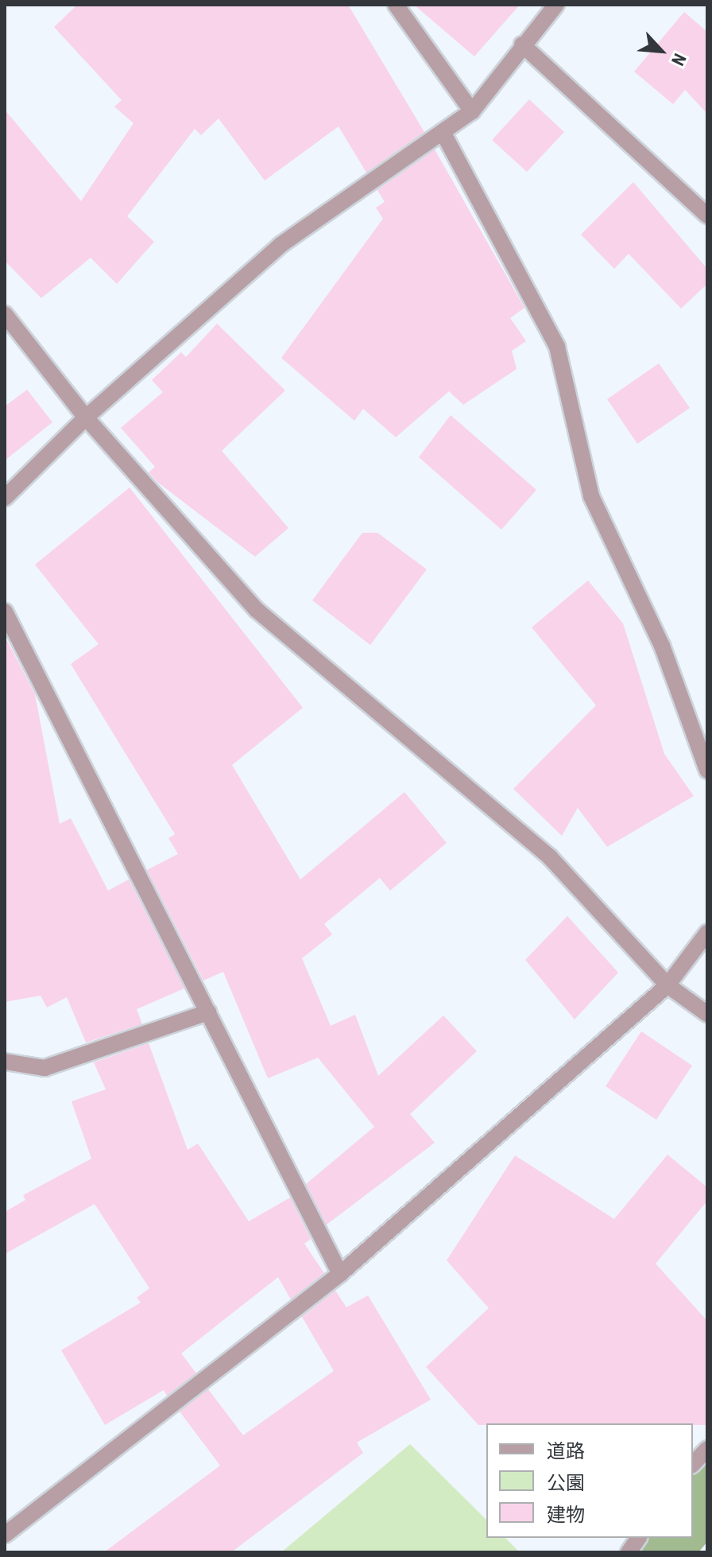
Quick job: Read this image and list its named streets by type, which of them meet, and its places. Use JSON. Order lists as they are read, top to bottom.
{
  "legend": ["道路", "公園", "建物"],
  "north": "bottom right"
}
